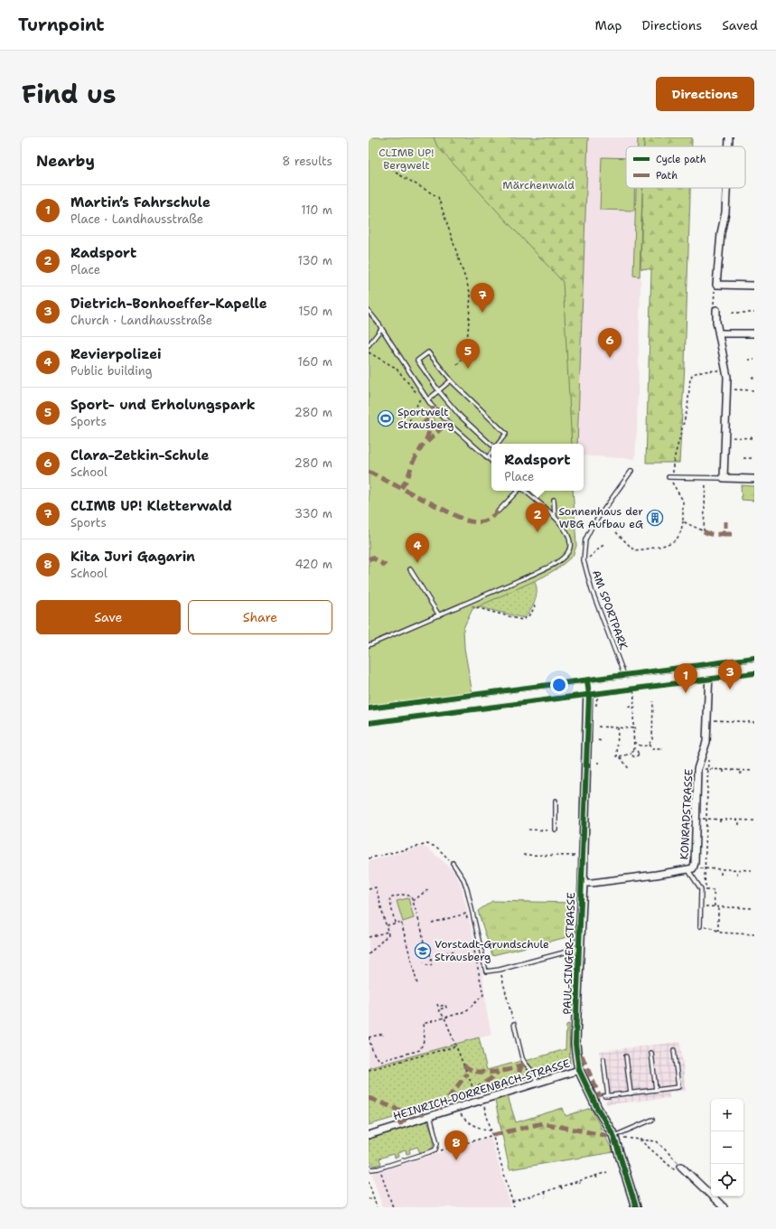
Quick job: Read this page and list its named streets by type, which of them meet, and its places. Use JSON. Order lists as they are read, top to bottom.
{
  "streets": {
    "street": ["KONRADSTRASSE", "PAUL-SINGER-STRASSE", "HEINRICH-DORRENBACH-STRASSE"],
    "lane": ["AM SPORTPARK"]
  },
  "crossings": [
    ["KONRADSTRASSE", "PAUL-SINGER-STRASSE"],
    ["PAUL-SINGER-STRASSE", "HEINRICH-DORRENBACH-STRASSE"]
  ],
  "parks": ["CLIMB UP! Bergwelt", "Märchenwald"],
  "places": {
    "sports": ["Sportwelt Strausberg"],
    "building": ["Sonnenhaus der WBG Aufbau eG"],
    "school or university": ["Vorstadt-Grundschule Strausberg"]
  },
  "legend": ["Cycle path", "Path"],
  "page": {
    "header": "Turnpoint",
    "nav": ["Map", "Directions", "Saved"],
    "title": "Find us",
    "buttons": [
      "Directions",
      ["Save", "Share"]
    ],
    "heading": ["Nearby", "8 results"],
    "list": [
      {
        "mark": "1",
        "name": "Martin’s Fahrschule",
        "note": "Place · Landhausstraße",
        "value": "110 m"
      },
      {
        "mark": "2",
        "name": "Radsport",
        "note": "Place",
        "value": "130 m"
      },
      {
        "mark": "3",
        "name": "Dietrich-Bonhoeffer-Kapelle",
        "note": "Church · Landhausstraße",
        "value": "150 m"
      },
      {
        "mark": "4",
        "name": "Revierpolizei",
        "note": "Public building",
        "value": "160 m"
      },
      {
        "mark": "5",
        "name": "Sport- und Erholungspark",
        "note": "Sports",
        "value": "280 m"
      },
      {
        "mark": "6",
        "name": "Clara-Zetkin-Schule",
        "note": "School",
        "value": "280 m"
      },
      {
        "mark": "7",
        "name": "CLIMB UP! Kletterwald",
        "note": "Sports",
        "value": "330 m"
      },
      {
        "mark": "8",
        "name": "Kita Juri Gagarin",
        "note": "School",
        "value": "420 m"
      }
    ],
    "pins": [
      "7",
      "6",
      "5",
      "2",
      "4",
      "3",
      "1",
      "8"
    ],
    "popup": ["Radsport", "Place"],
    "map_buttons": ["+", "−"]
  }
}
